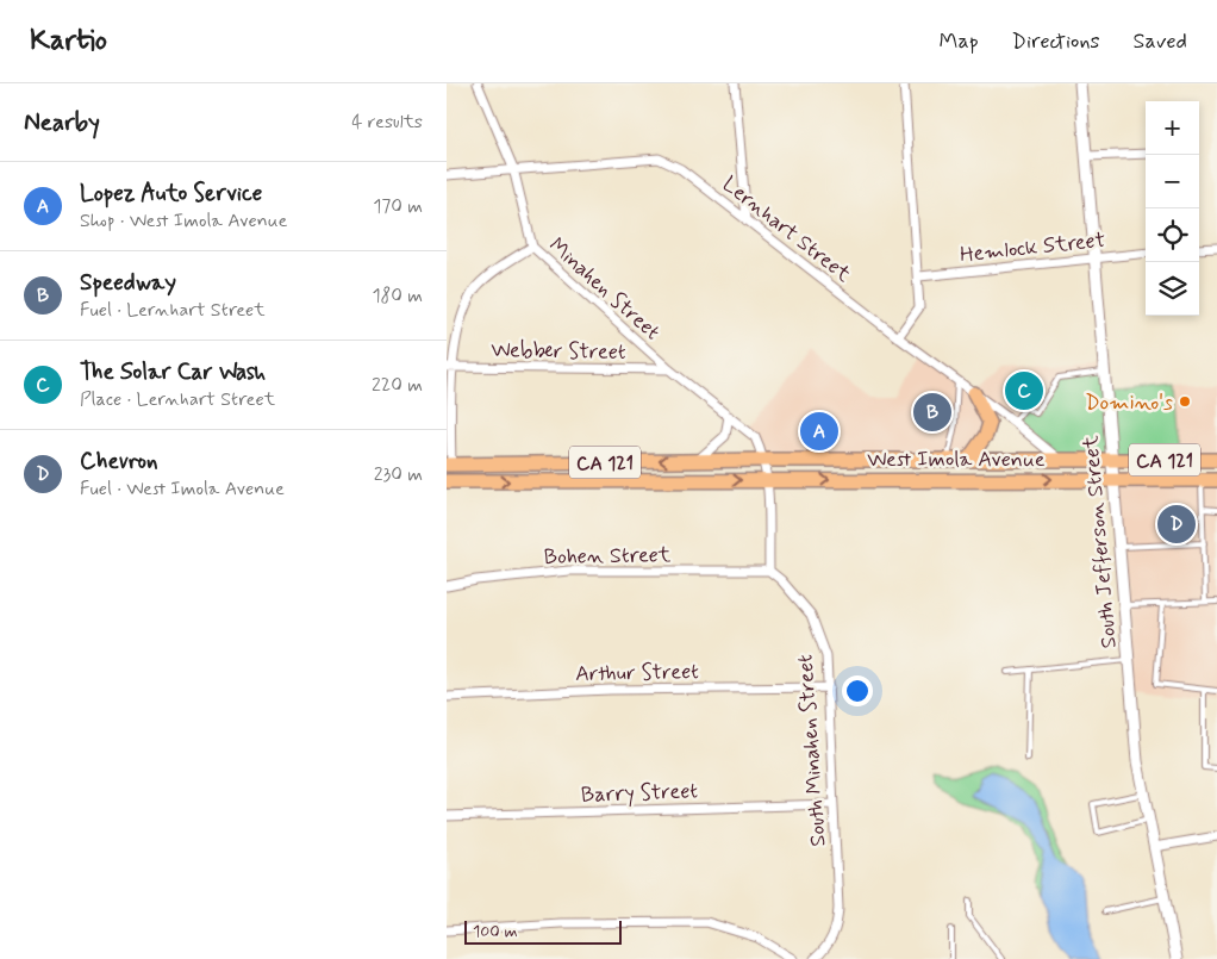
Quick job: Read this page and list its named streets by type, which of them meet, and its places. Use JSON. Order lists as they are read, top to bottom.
{
  "streets": {
    "main road": ["West Imola Avenue", "CA 121"],
    "street": [
      "Lernhart Street",
      "Hemlock Street",
      "Minahen Street",
      "Webber Street",
      "South Jefferson Street",
      "Bohen Street",
      "Arthur Street",
      "South Minahen Street",
      "Barry Street"
    ]
  },
  "crossings": [
    ["Lernhart Street", "Minahen Street"],
    ["Lernhart Street", "West Imola Avenue"],
    ["Hemlock Street", "South Jefferson Street"],
    ["Minahen Street", "Webber Street"],
    ["Minahen Street", "West Imola Avenue"],
    ["West Imola Avenue", "South Jefferson Street"],
    ["Bohen Street", "South Minahen Street"],
    ["Arthur Street", "South Minahen Street"],
    ["South Minahen Street", "Barry Street"]
  ],
  "places": ["Domino's"],
  "scale_bar": "100 m",
  "page": {
    "header": "Kartio",
    "nav": ["Map", "Directions", "Saved"],
    "heading": ["Nearby", "4 results"],
    "map_buttons": ["+", "−"],
    "list": [
      {
        "mark": "A",
        "name": "Lopez Auto Service",
        "note": "Shop · West Imola Avenue",
        "value": "170 m"
      },
      {
        "mark": "B",
        "name": "Speedway",
        "note": "Fuel · Lernhart Street",
        "value": "180 m"
      },
      {
        "mark": "C",
        "name": "The Solar Car Wash",
        "note": "Place · Lernhart Street",
        "value": "220 m"
      },
      {
        "mark": "D",
        "name": "Chevron",
        "note": "Fuel · West Imola Avenue",
        "value": "230 m"
      }
    ],
    "pins": [
      "C",
      "B",
      "A",
      "D"
    ],
    "scale": "100 m"
  }
}
